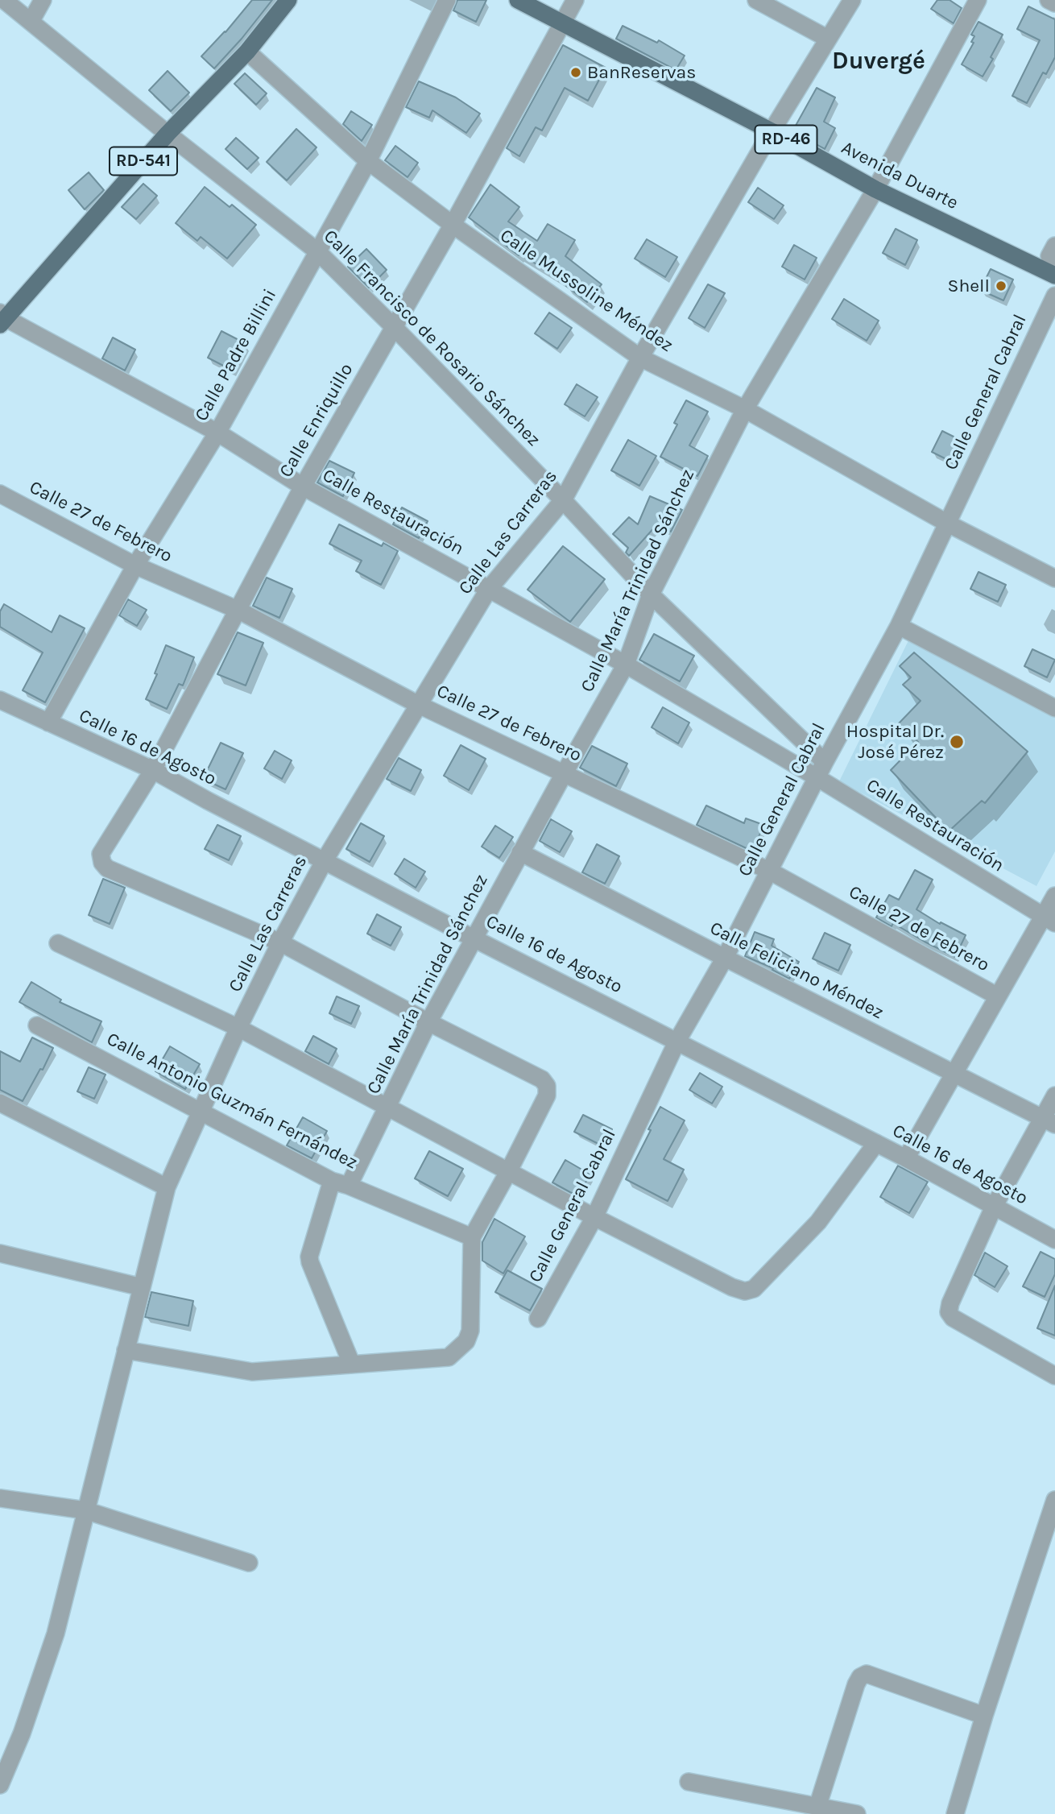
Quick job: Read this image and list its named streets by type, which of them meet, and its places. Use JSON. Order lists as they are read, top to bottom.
{
  "streets": {
    "main road": ["RD-46", "RD-541", "Avenida Duarte"],
    "street": [
      "Calle Mussoline Méndez",
      "Calle Francisco de Rosario Sánchez",
      "Calle Padre Billini",
      "Calle General Cabral",
      "Calle Enriquillo",
      "Calle Restauración",
      "Calle 27 de Febrero",
      "Calle Las Carreras",
      "Calle María Trinidad Sánchez",
      "Calle 16 de Agosto",
      "Calle Feliciano Méndez",
      "Calle Antonio Guzmán Fernández"
    ]
  },
  "crossings": [
    ["RD-541", "Calle Mussoline Méndez"],
    ["RD-541", "Calle Francisco de Rosario Sánchez"],
    ["RD-541", "Calle Restauración"],
    ["Avenida Duarte", "Calle Enriquillo"],
    ["Avenida Duarte", "Calle Las Carreras"],
    ["Avenida Duarte", "Calle María Trinidad Sánchez"],
    ["Calle Mussoline Méndez", "Calle Padre Billini"],
    ["Calle Mussoline Méndez", "Calle General Cabral"],
    ["Calle Mussoline Méndez", "Calle Enriquillo"],
    ["Calle Mussoline Méndez", "Calle Las Carreras"],
    ["Calle Mussoline Méndez", "Calle María Trinidad Sánchez"],
    ["Calle Francisco de Rosario Sánchez", "Calle Padre Billini"],
    ["Calle Francisco de Rosario Sánchez", "Calle General Cabral"],
    ["Calle Francisco de Rosario Sánchez", "Calle Enriquillo"],
    ["Calle Francisco de Rosario Sánchez", "Calle Las Carreras"],
    ["Calle Francisco de Rosario Sánchez", "Calle María Trinidad Sánchez"],
    ["Calle Padre Billini", "Calle Restauración"],
    ["Calle Padre Billini", "Calle 27 de Febrero"],
    ["Calle Padre Billini", "Calle 16 de Agosto"],
    ["Calle General Cabral", "Calle Restauración"],
    ["Calle General Cabral", "Calle 27 de Febrero"],
    ["Calle General Cabral", "Calle 16 de Agosto"],
    ["Calle General Cabral", "Calle Feliciano Méndez"],
    ["Calle Enriquillo", "Calle Restauración"],
    ["Calle Enriquillo", "Calle 27 de Febrero"],
    ["Calle Enriquillo", "Calle Las Carreras"],
    ["Calle Enriquillo", "Calle 16 de Agosto"],
    ["Calle Restauración", "Calle Las Carreras"],
    ["Calle Restauración", "Calle María Trinidad Sánchez"],
    ["Calle 27 de Febrero", "Calle Las Carreras"],
    ["Calle 27 de Febrero", "Calle María Trinidad Sánchez"],
    ["Calle Las Carreras", "Calle 16 de Agosto"],
    ["Calle Las Carreras", "Calle Antonio Guzmán Fernández"],
    ["Calle María Trinidad Sánchez", "Calle 16 de Agosto"],
    ["Calle María Trinidad Sánchez", "Calle Feliciano Méndez"],
    ["Calle María Trinidad Sánchez", "Calle Antonio Guzmán Fernández"]
  ],
  "districts": ["Duvergé"],
  "places": ["BanReservas", "Shell", "Hospital Dr. José Pérez"]
}
